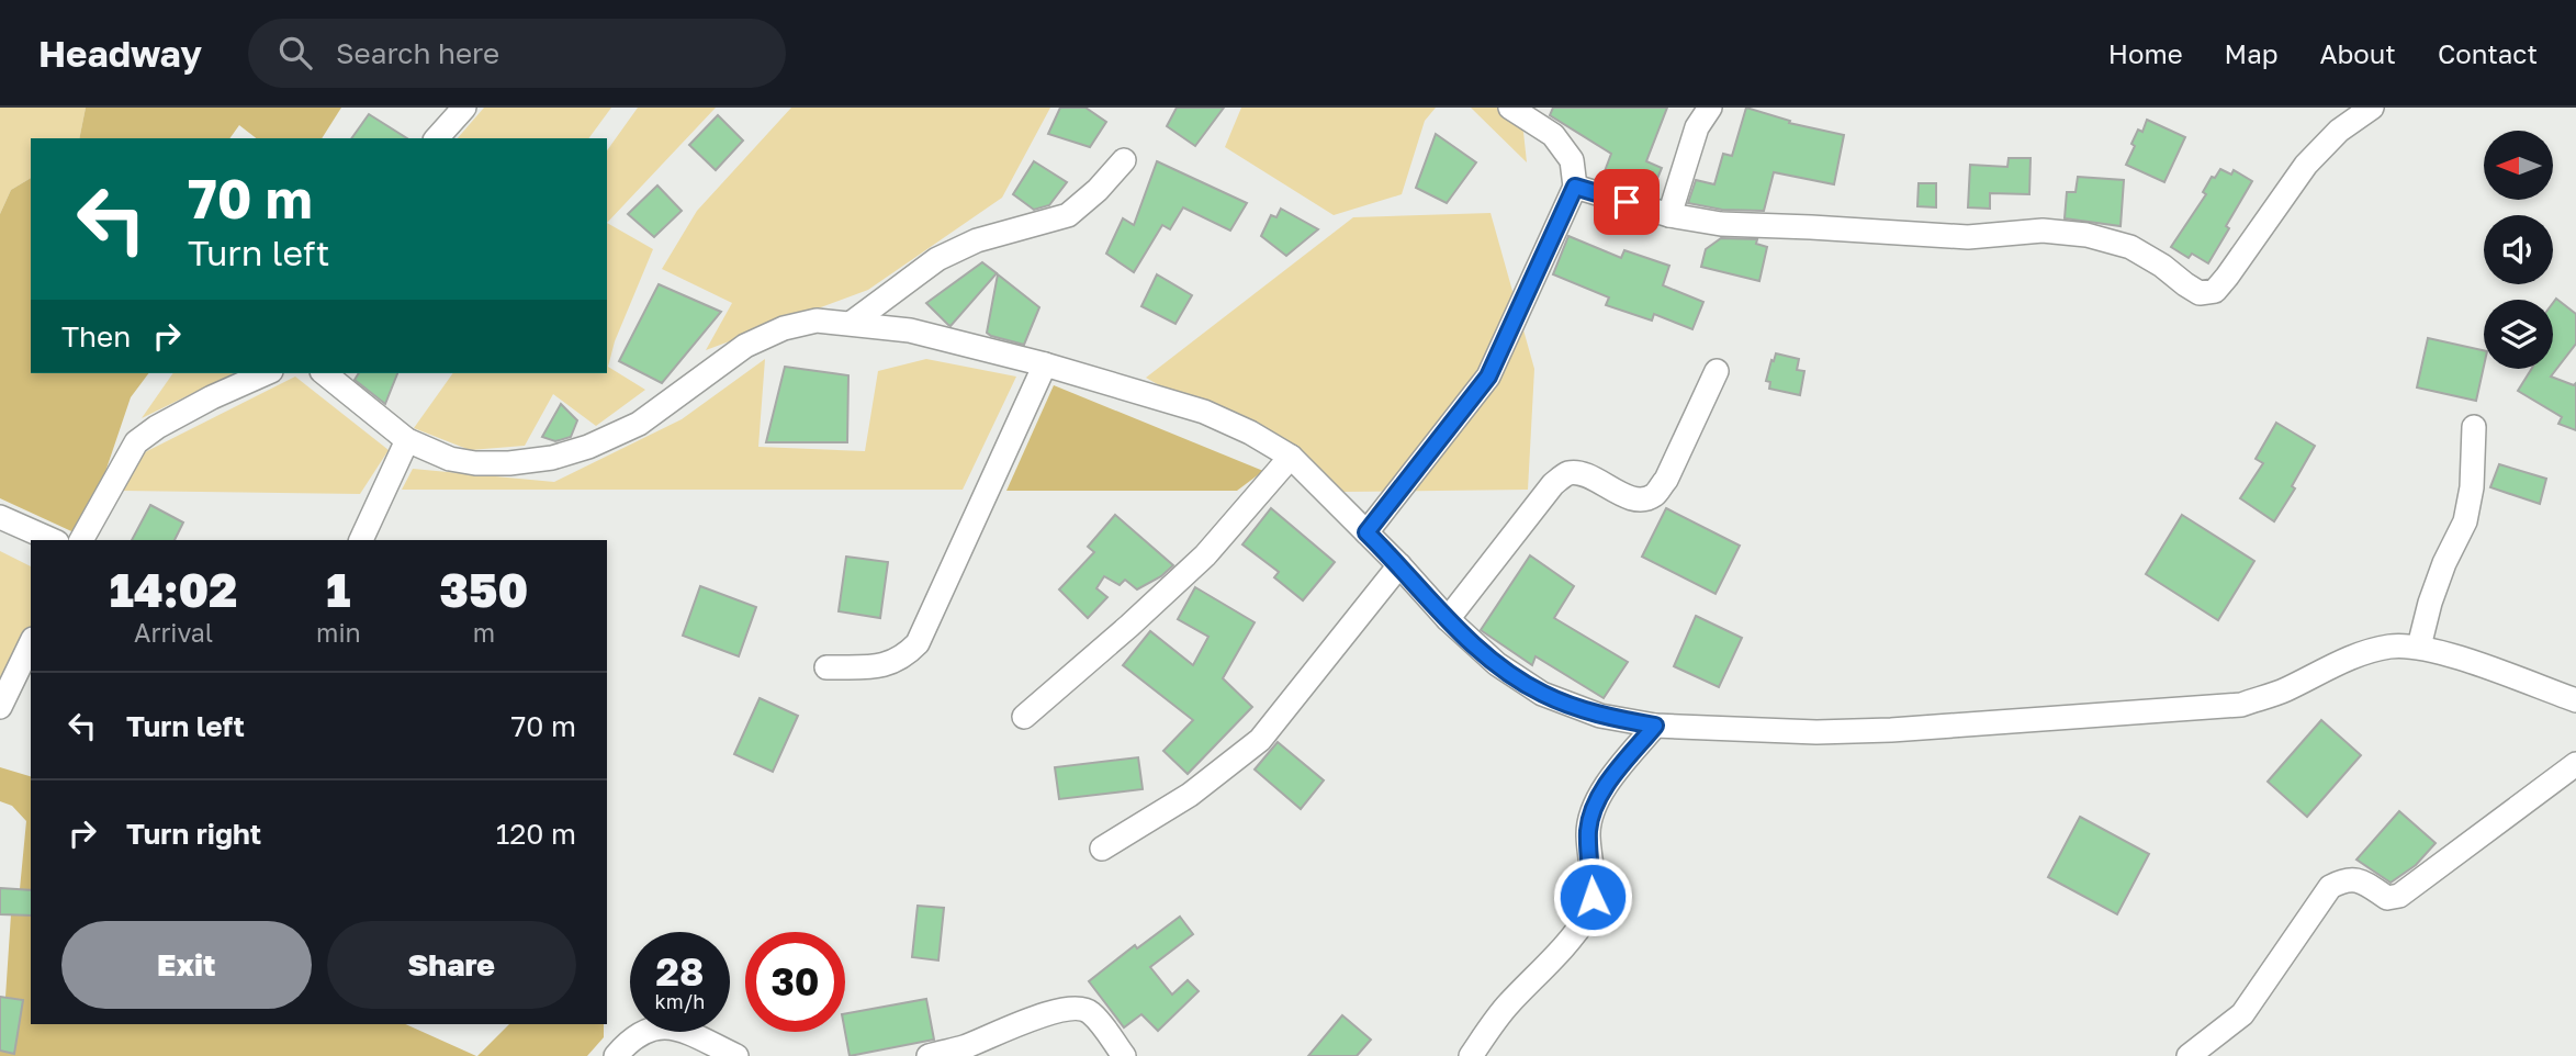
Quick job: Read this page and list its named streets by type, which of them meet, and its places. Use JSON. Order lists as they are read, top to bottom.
{
  "north": "left",
  "page": {
    "header": "Headway",
    "search": "Search here",
    "nav": [
      "Home",
      "Map",
      "About",
      "Contact"
    ],
    "turn": ["70 m", "Turn left"],
    "then": "Then",
    "eta": [
      "14:02",
      "Arrival",
      "1",
      "min",
      "350",
      "m"
    ],
    "list": [
      {
        "name": "Turn left",
        "value": "70 m"
      },
      {
        "name": "Turn right",
        "value": "120 m"
      }
    ],
    "buttons": ["Exit", "Share"],
    "speed": "28 km/h",
    "limit": "30"
  }
}
